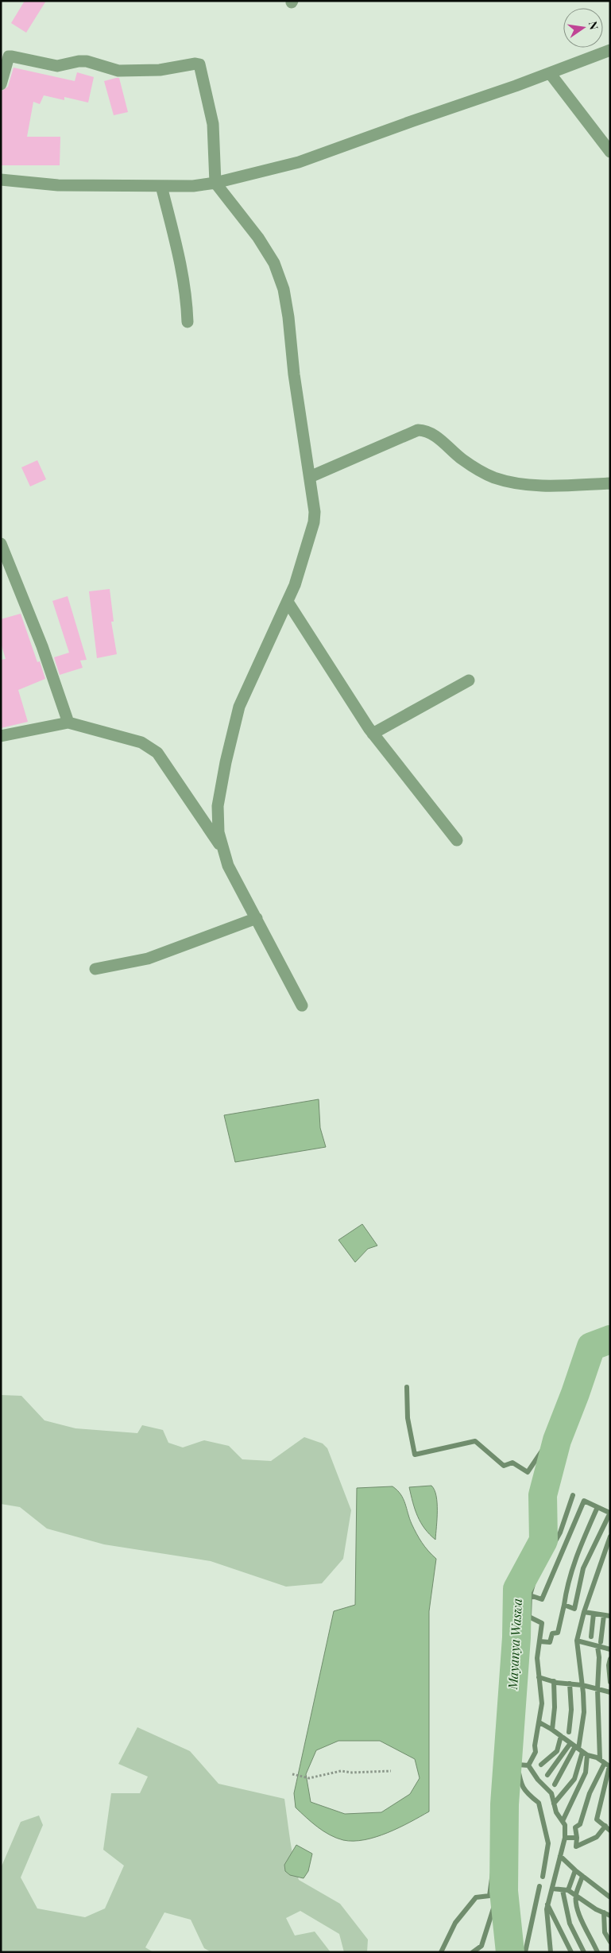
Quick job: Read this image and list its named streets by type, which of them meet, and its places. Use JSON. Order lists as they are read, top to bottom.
{
  "water": ["Mayanya Waswa"],
  "north": "right"
}
